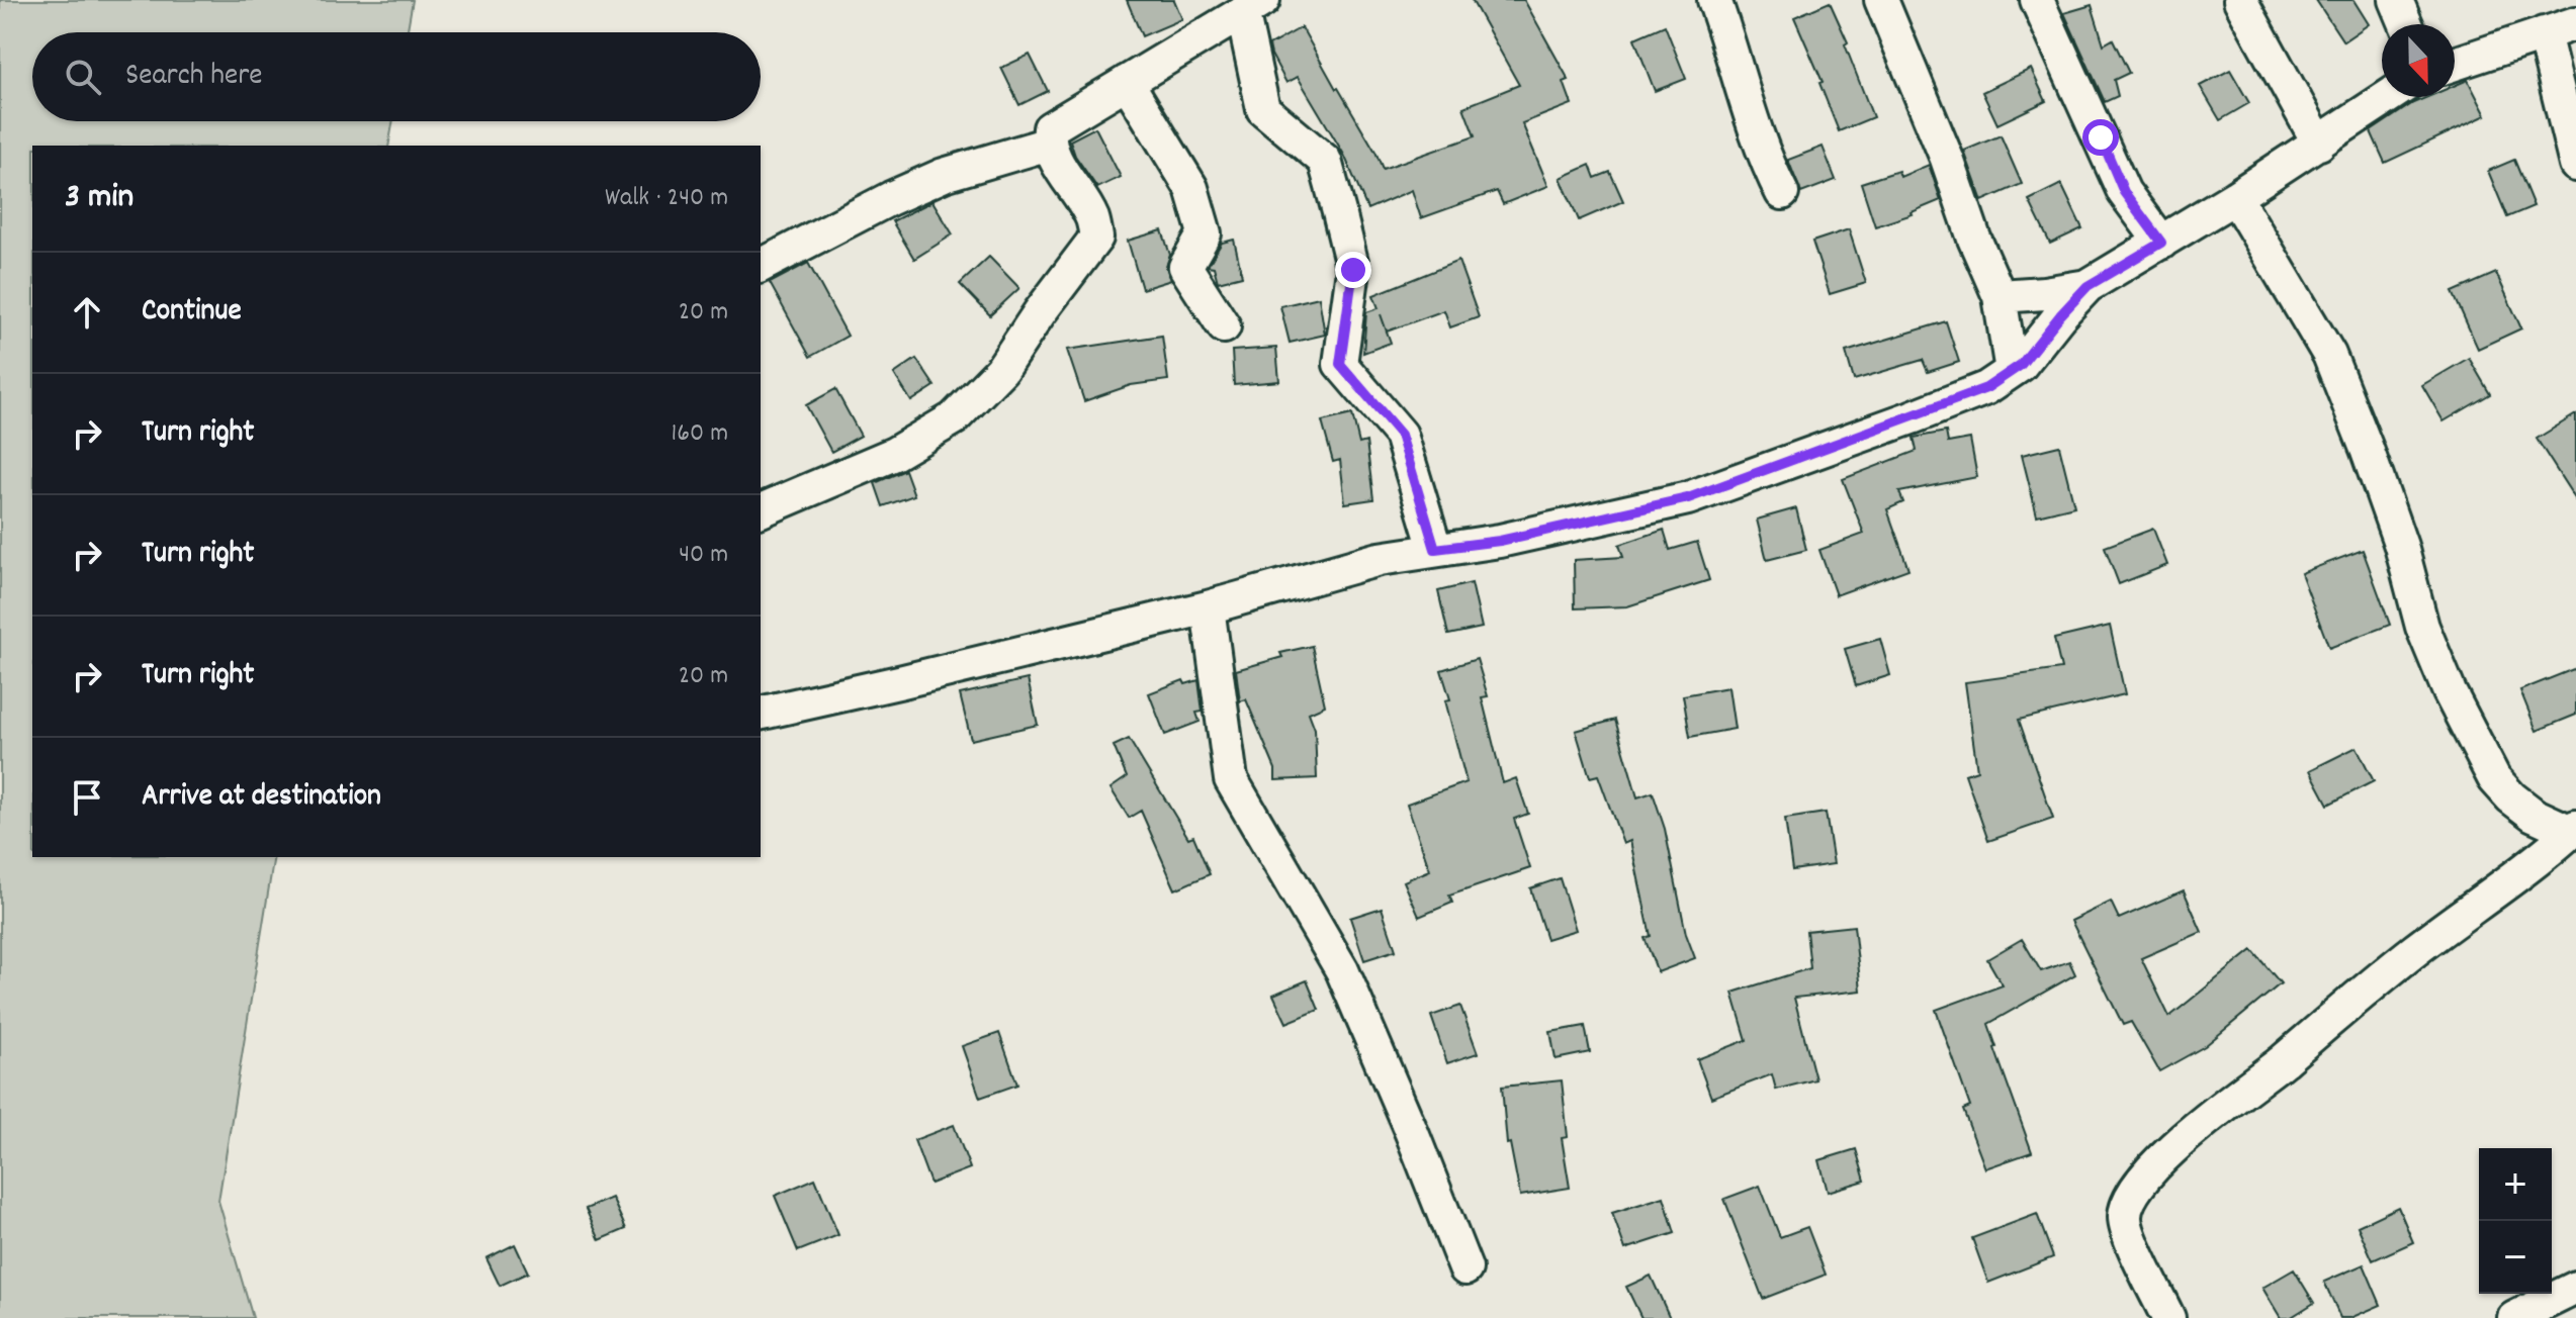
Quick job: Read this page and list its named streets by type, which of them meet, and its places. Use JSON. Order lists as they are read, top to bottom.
{
  "north": "bottom",
  "page": {
    "search": "Search here",
    "heading": ["3 min", "Walk · 240 m"],
    "list": [
      ["Continue", "20 m"],
      ["Turn right", "160 m"],
      ["Turn right", "40 m"],
      ["Turn right", "20 m"],
      "Arrive at destination"
    ],
    "map_buttons": ["+", "−"]
  }
}
